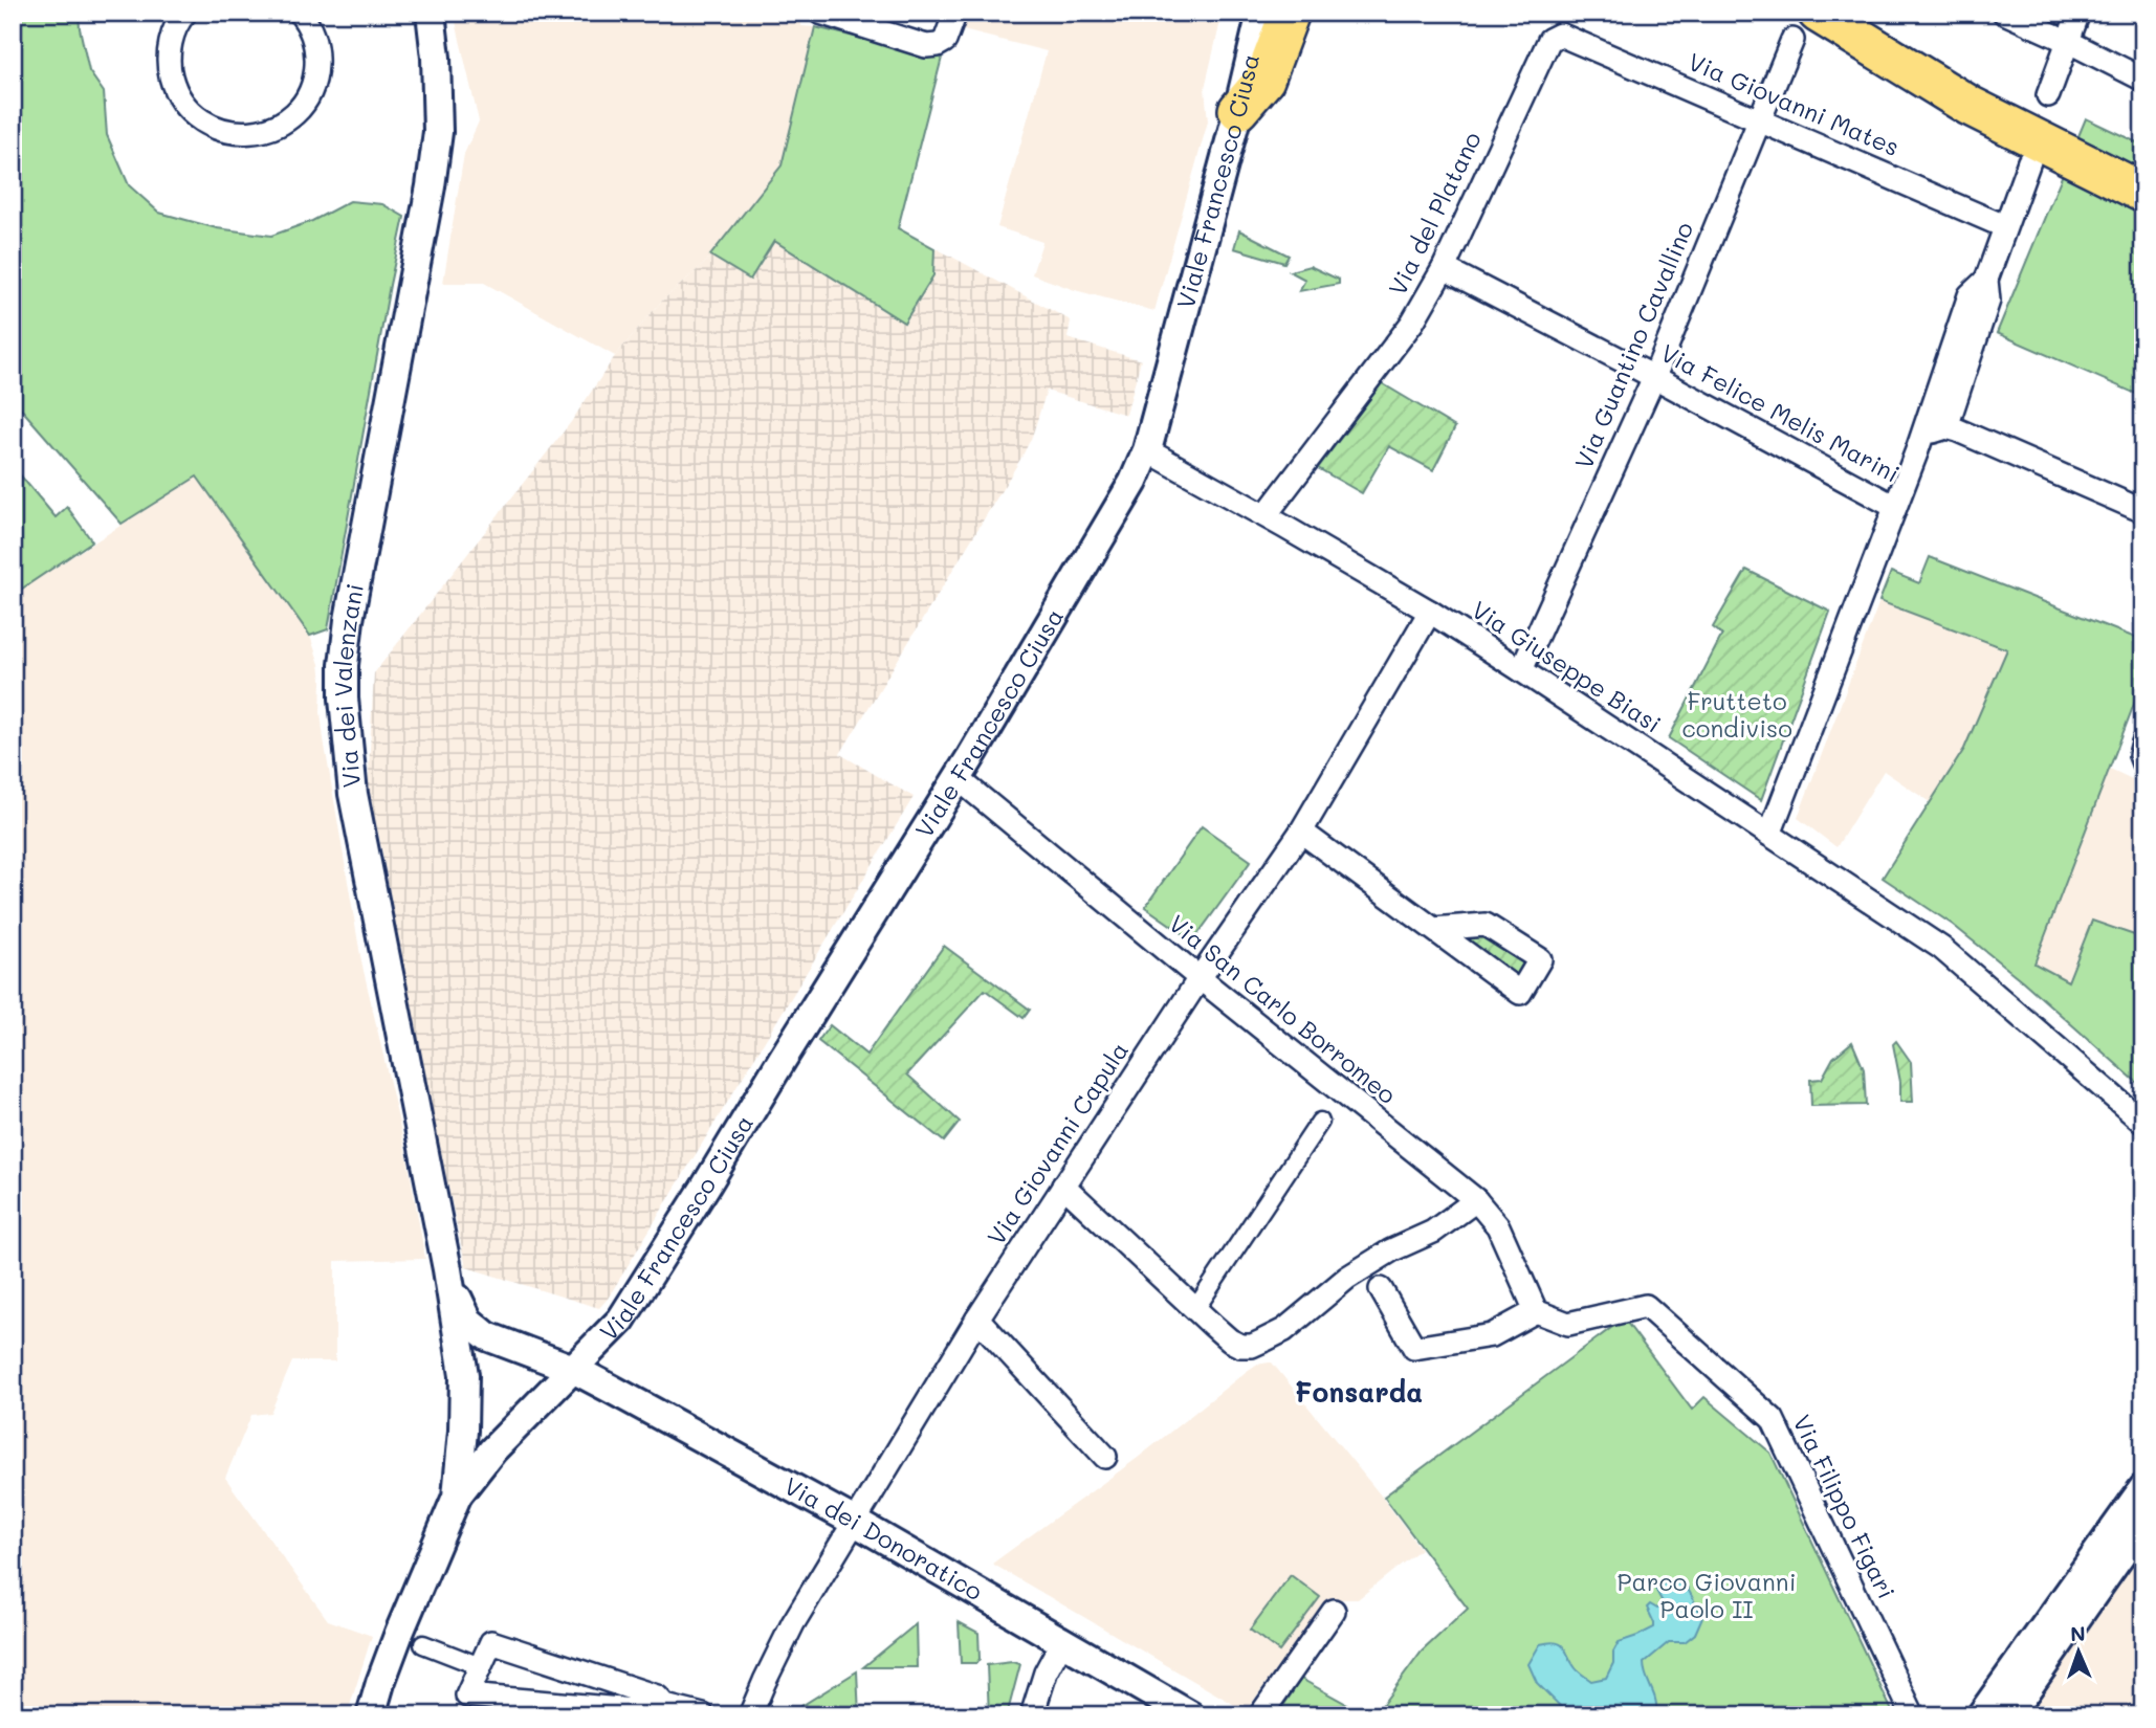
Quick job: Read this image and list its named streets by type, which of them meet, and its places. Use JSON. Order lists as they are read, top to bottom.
{
  "streets": {
    "street": [
      "Via Giovanni Mates",
      "Viale Francesco Ciusa",
      "Via del Platano",
      "Via Guantino Cavallino",
      "Via Felice Melis Marini",
      "Via Giuseppe Biasi",
      "Via dei Valenzani",
      "Via San Carlo Borromeo",
      "Via Giovanni Capula",
      "Via Filippo Figari",
      "Via dei Donoratico"
    ]
  },
  "crossings": [
    ["Via Giovanni Mates", "Via del Platano"],
    ["Via Giovanni Mates", "Via Guantino Cavallino"],
    ["Viale Francesco Ciusa", "Via Giuseppe Biasi"],
    ["Viale Francesco Ciusa", "Via dei Valenzani"],
    ["Viale Francesco Ciusa", "Via San Carlo Borromeo"],
    ["Viale Francesco Ciusa", "Via dei Donoratico"],
    ["Via del Platano", "Via Felice Melis Marini"],
    ["Via del Platano", "Via Giuseppe Biasi"],
    ["Via Guantino Cavallino", "Via Felice Melis Marini"],
    ["Via Guantino Cavallino", "Via Giuseppe Biasi"],
    ["Via Giuseppe Biasi", "Via Giovanni Capula"],
    ["Via San Carlo Borromeo", "Via Giovanni Capula"],
    ["Via San Carlo Borromeo", "Via Filippo Figari"],
    ["Via Giovanni Capula", "Via dei Donoratico"]
  ],
  "districts": ["Fonsarda"],
  "parks": ["Frutteto condiviso", "Parco Giovanni Paolo II"],
  "north": "top"
}
